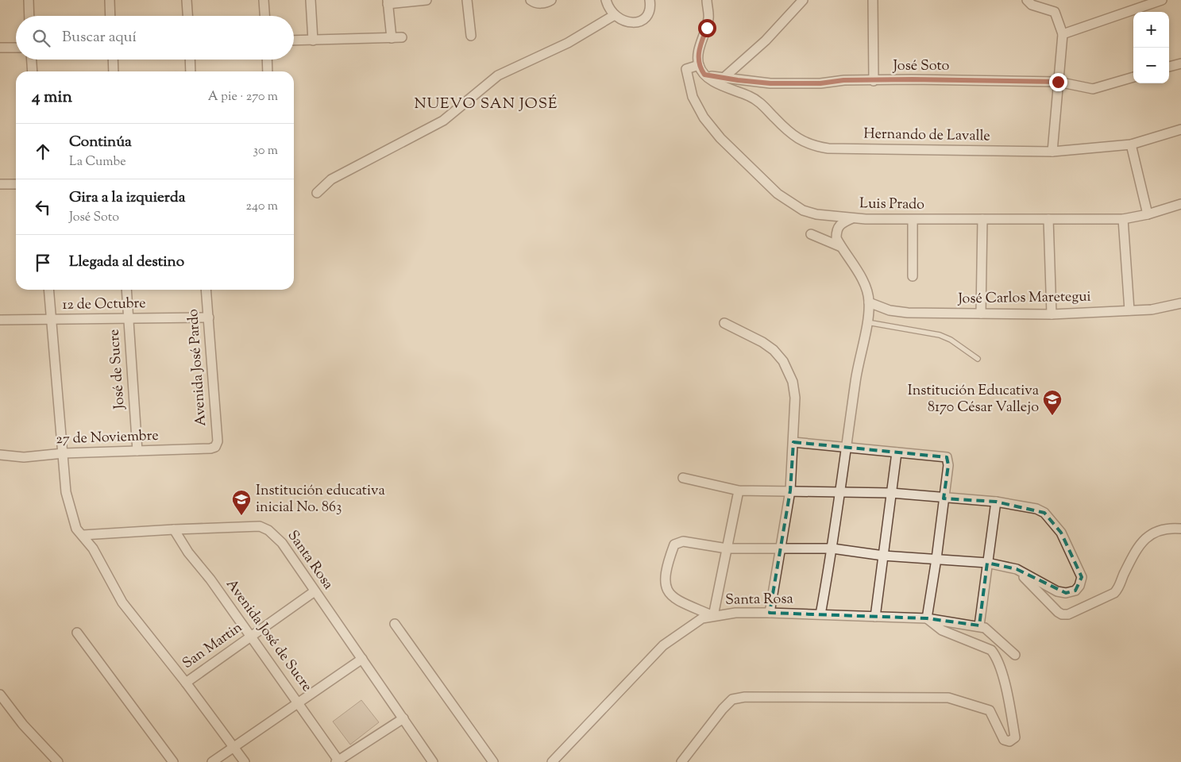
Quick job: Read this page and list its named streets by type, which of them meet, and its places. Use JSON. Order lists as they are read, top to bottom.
{
  "streets": {
    "street": [
      "José Soto",
      "Hernando de Lavalle",
      "Luis Prado",
      "José Carlos Maretegui",
      "12 de Octubre",
      "Avenida José Pardo",
      "José de Sucre",
      "27 de Noviembre",
      "Santa Rosa",
      "Avenida José de Sucre",
      "San Martin"
    ]
  },
  "crossings": [
    ["José Soto", "Hernando de Lavalle"],
    ["Hernando de Lavalle", "Luis Prado"],
    ["12 de Octubre", "Avenida José Pardo"],
    ["12 de Octubre", "José de Sucre"],
    ["Avenida José Pardo", "27 de Noviembre"],
    ["José de Sucre", "27 de Noviembre"],
    ["Santa Rosa", "Avenida José de Sucre"],
    ["Santa Rosa", "San Martin"],
    ["Avenida José de Sucre", "San Martin"]
  ],
  "districts": ["NUEVO SAN JOSÉ"],
  "places": {
    "school or university": ["Institución Educativa 8170 César Vallejo", "Institución educativa inicial No. 863"]
  },
  "page": {
    "map_buttons": ["+", "−"],
    "search": "Buscar aquí",
    "heading": ["4 min", "A pie · 270 m"],
    "list": [
      ["Continúa", "La Cumbe", "30 m"],
      ["Gira a la izquierda", "José Soto", "240 m"],
      "Llegada al destino"
    ]
  }
}
